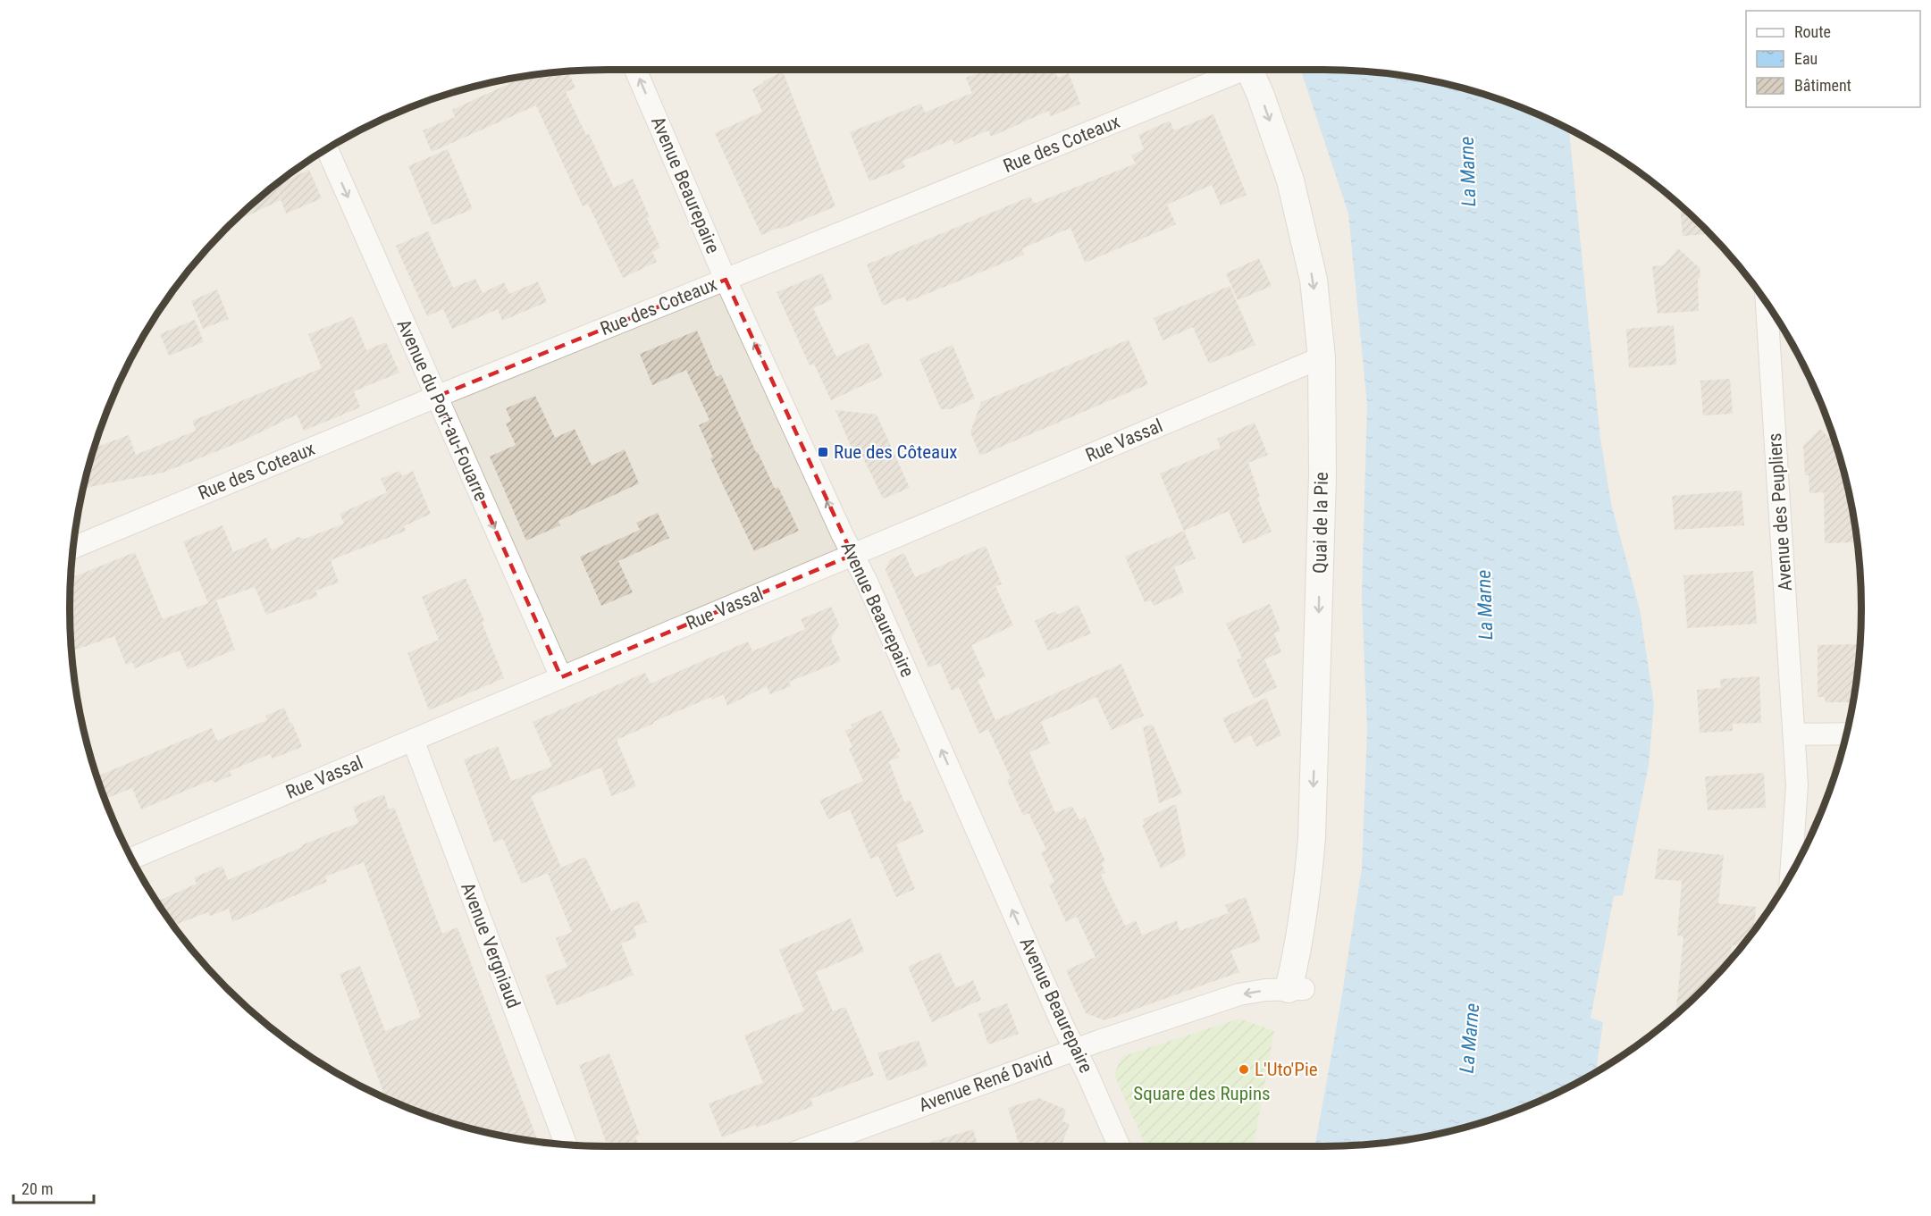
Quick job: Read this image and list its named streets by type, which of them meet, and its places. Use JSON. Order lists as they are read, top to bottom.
{
  "streets": {
    "street": [
      "Rue des Coteaux",
      "Avenue Beaurepaire",
      "Avenue du Port-au-Fouarre",
      "Rue Vassal",
      "Avenue des Peupliers",
      "Quai de la Pie",
      "Avenue Vergniaud",
      "Avenue René David"
    ]
  },
  "crossings": [
    ["Rue des Coteaux", "Avenue Beaurepaire"],
    ["Rue des Coteaux", "Avenue du Port-au-Fouarre"],
    ["Avenue Beaurepaire", "Rue Vassal"],
    ["Avenue Beaurepaire", "Avenue René David"],
    ["Avenue du Port-au-Fouarre", "Rue Vassal"],
    ["Rue Vassal", "Quai de la Pie"],
    ["Rue Vassal", "Avenue Vergniaud"],
    ["Quai de la Pie", "Avenue René David"]
  ],
  "one_way": [
    "Avenue Beaurepaire",
    "Avenue du Port-au-Fouarre",
    "Quai de la Pie",
    "Avenue René David"
  ],
  "water": ["La Marne"],
  "parks": ["Square des Rupins"],
  "places": {
    "transit": ["Rue des Côteaux"],
    "other": ["L'Uto'Pie"]
  },
  "legend": ["Route", "Eau", "Bâtiment"],
  "scale_bar": "20 m"
}
